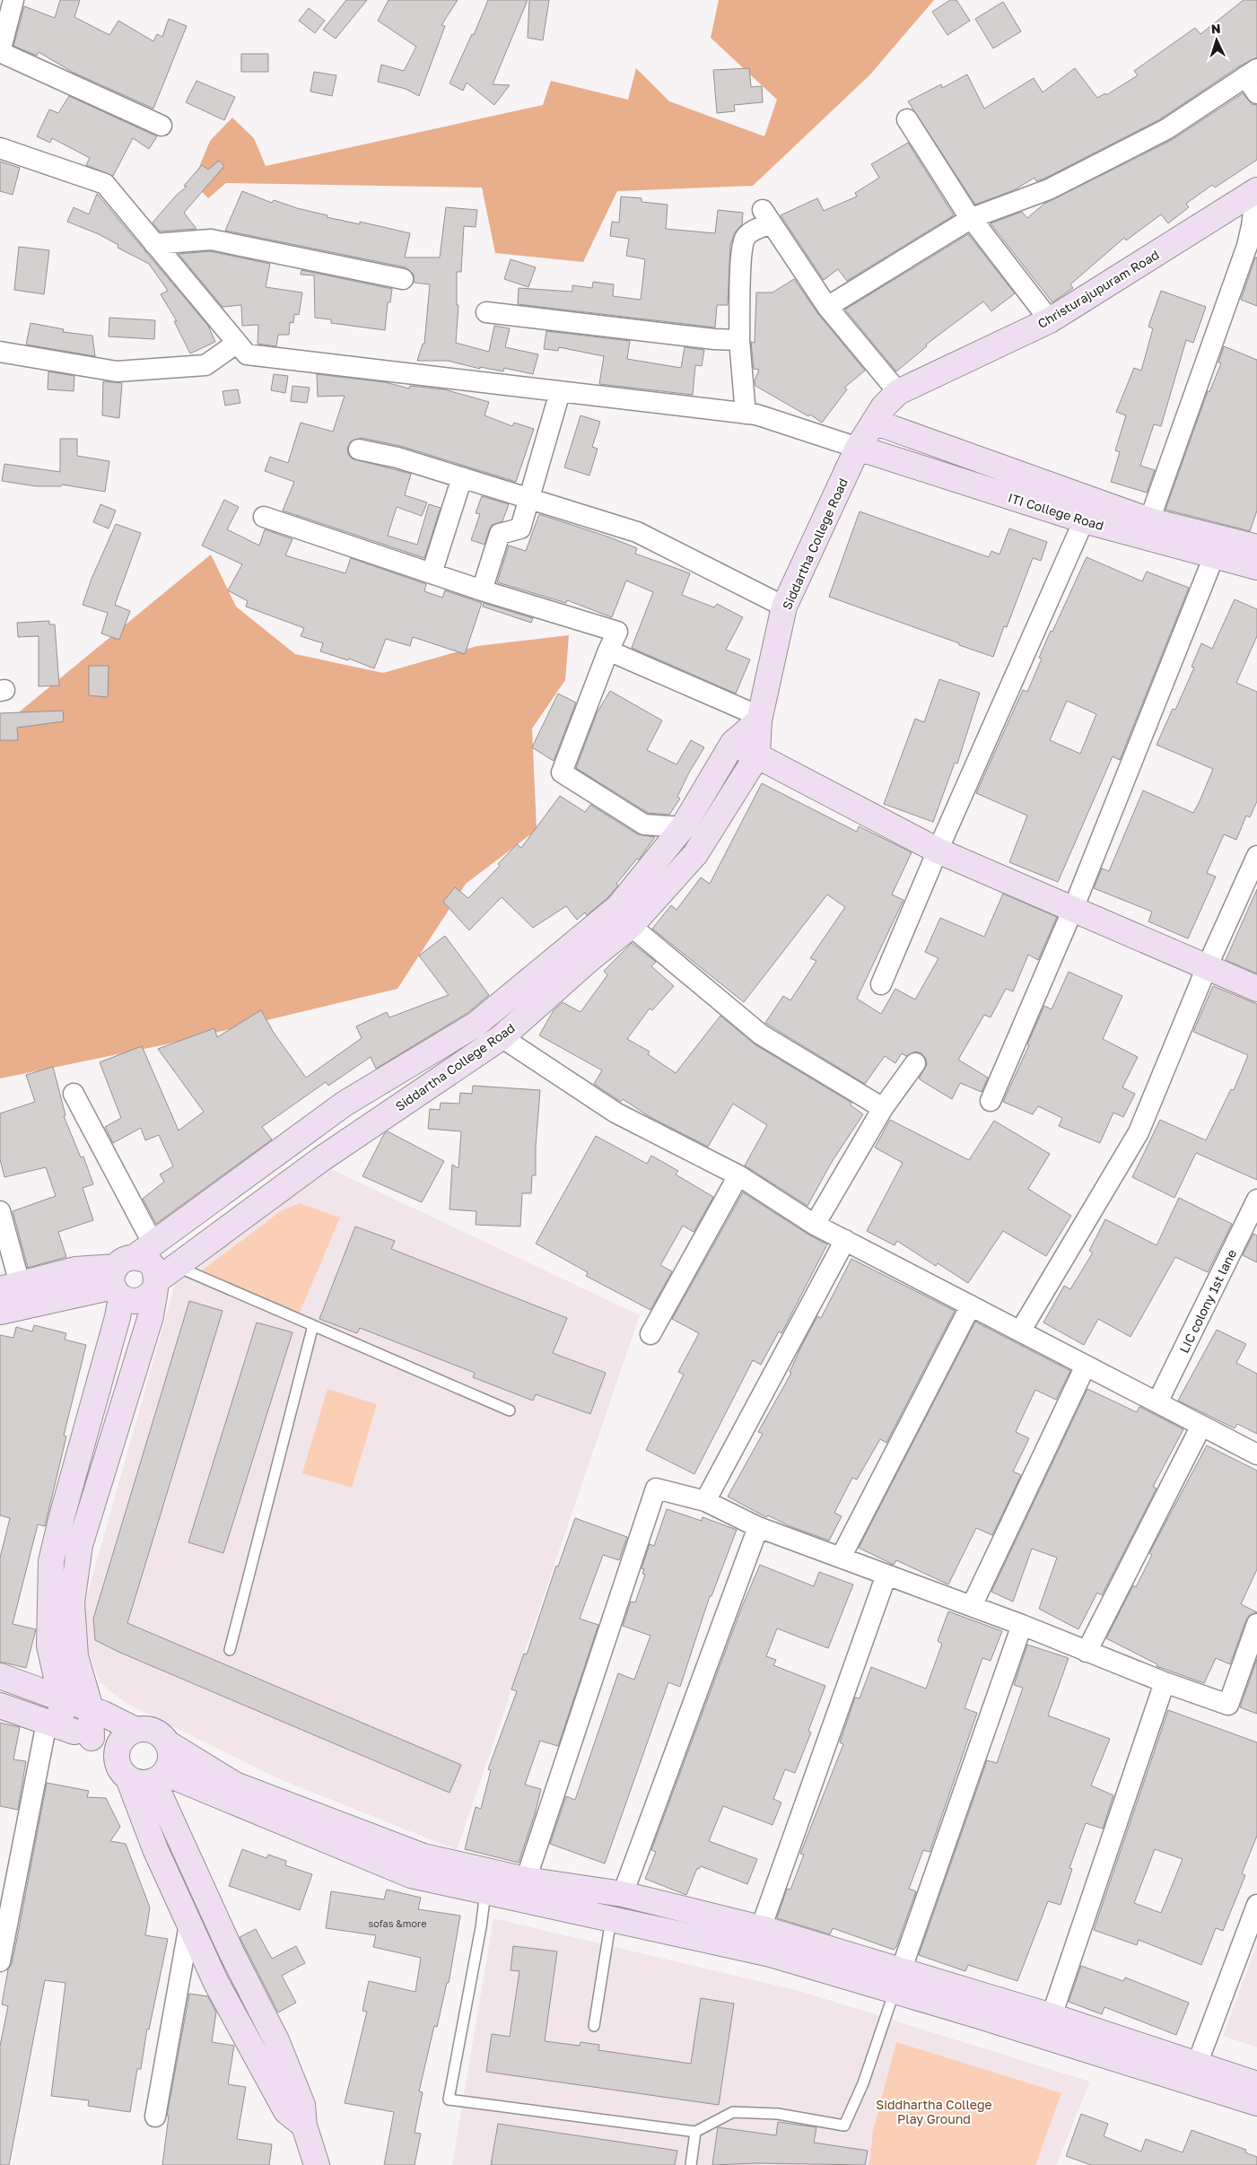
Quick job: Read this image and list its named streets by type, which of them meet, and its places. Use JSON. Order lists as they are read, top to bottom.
{
  "streets": {
    "street": [
      "Christurajupuram Road",
      "ITI College Road",
      "Siddartha College Road",
      "LIC colony 1st lane"
    ]
  },
  "crossings": [
    ["Christurajupuram Road", "ITI College Road"],
    ["Christurajupuram Road", "Siddartha College Road"],
    ["ITI College Road", "Siddartha College Road"]
  ],
  "parks": ["Siddhartha College Play Ground"],
  "house_numbers": ["sofas &more"],
  "north": "top"
}
